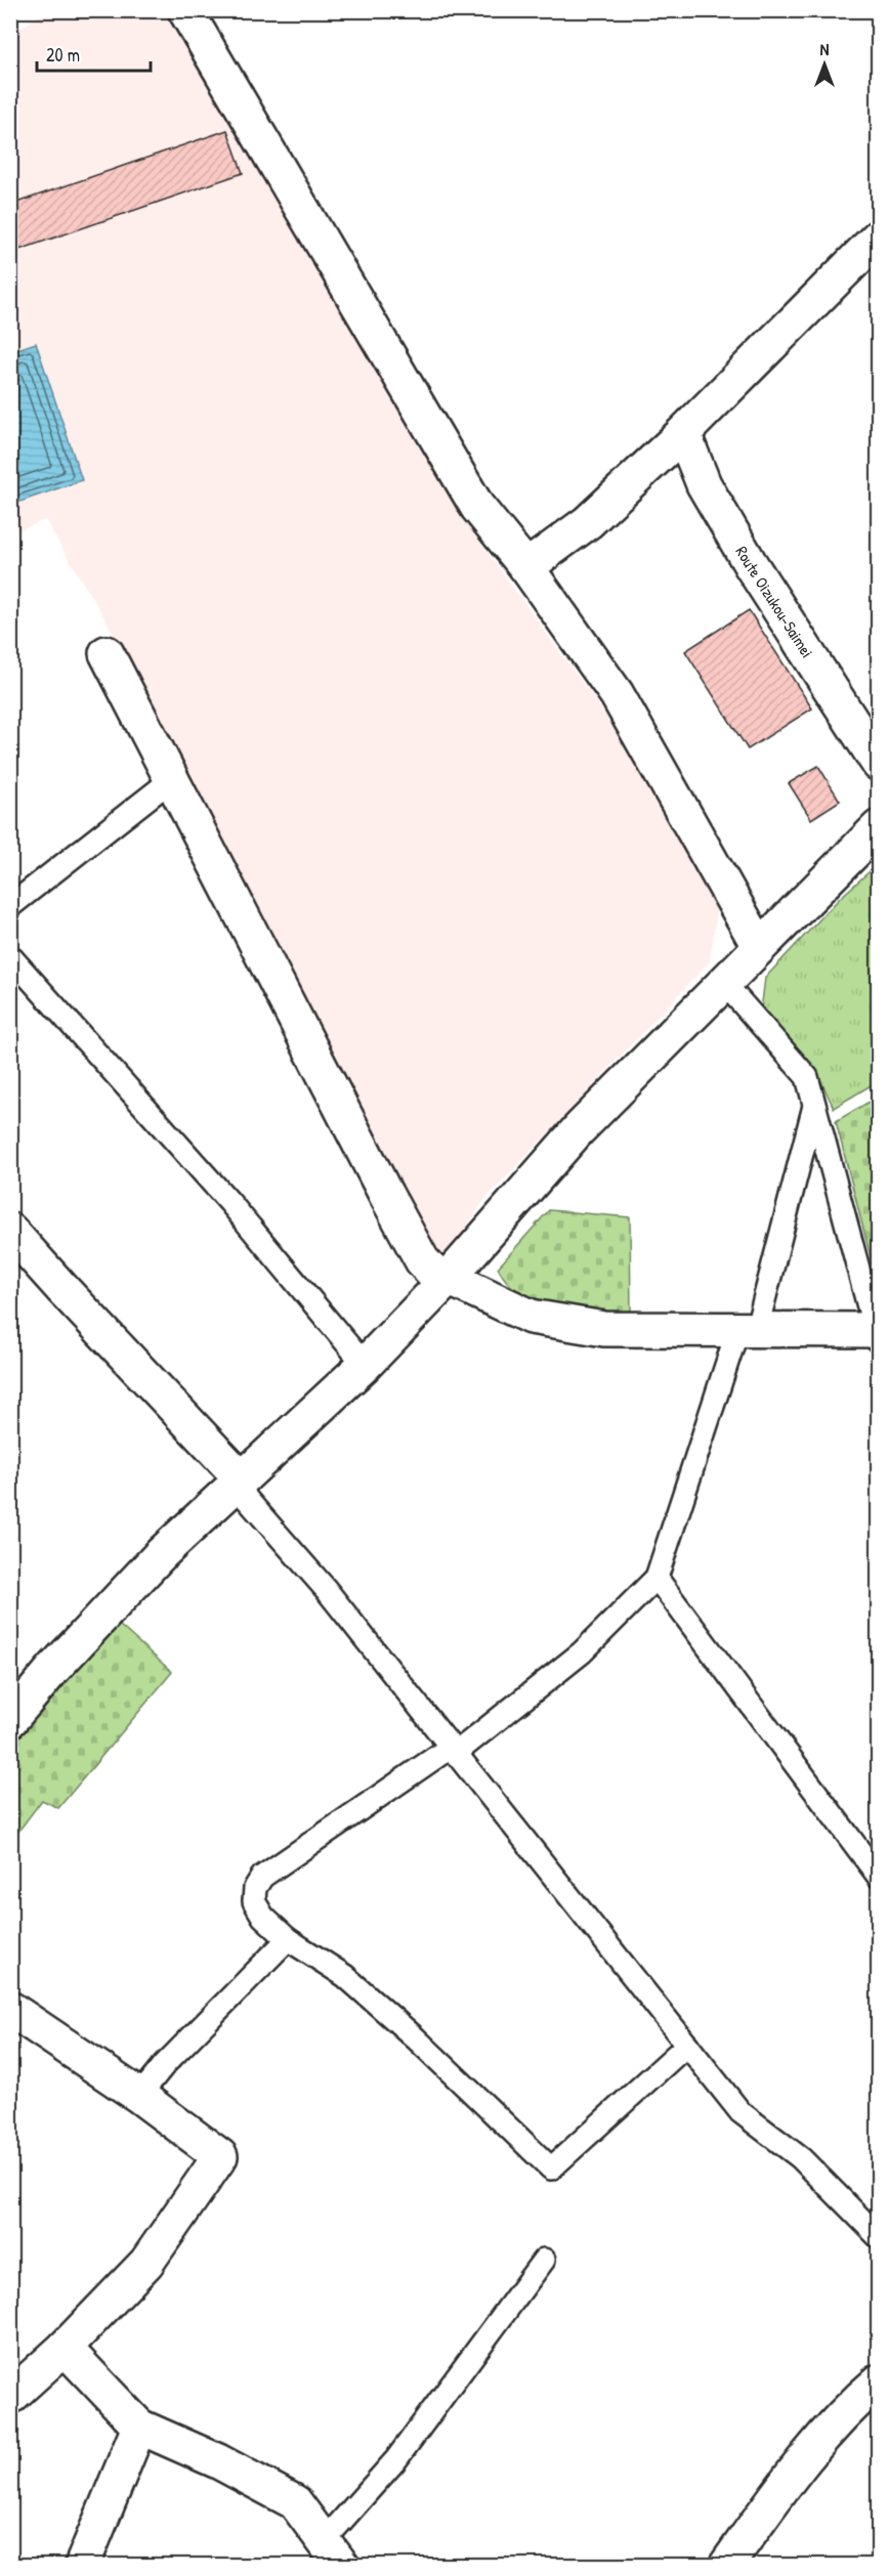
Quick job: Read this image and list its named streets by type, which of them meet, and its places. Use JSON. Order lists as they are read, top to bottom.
{
  "streets": {
    "street": ["Route Oizukou-Saimei"]
  },
  "scale_bar": "20 m",
  "north": "top"
}
